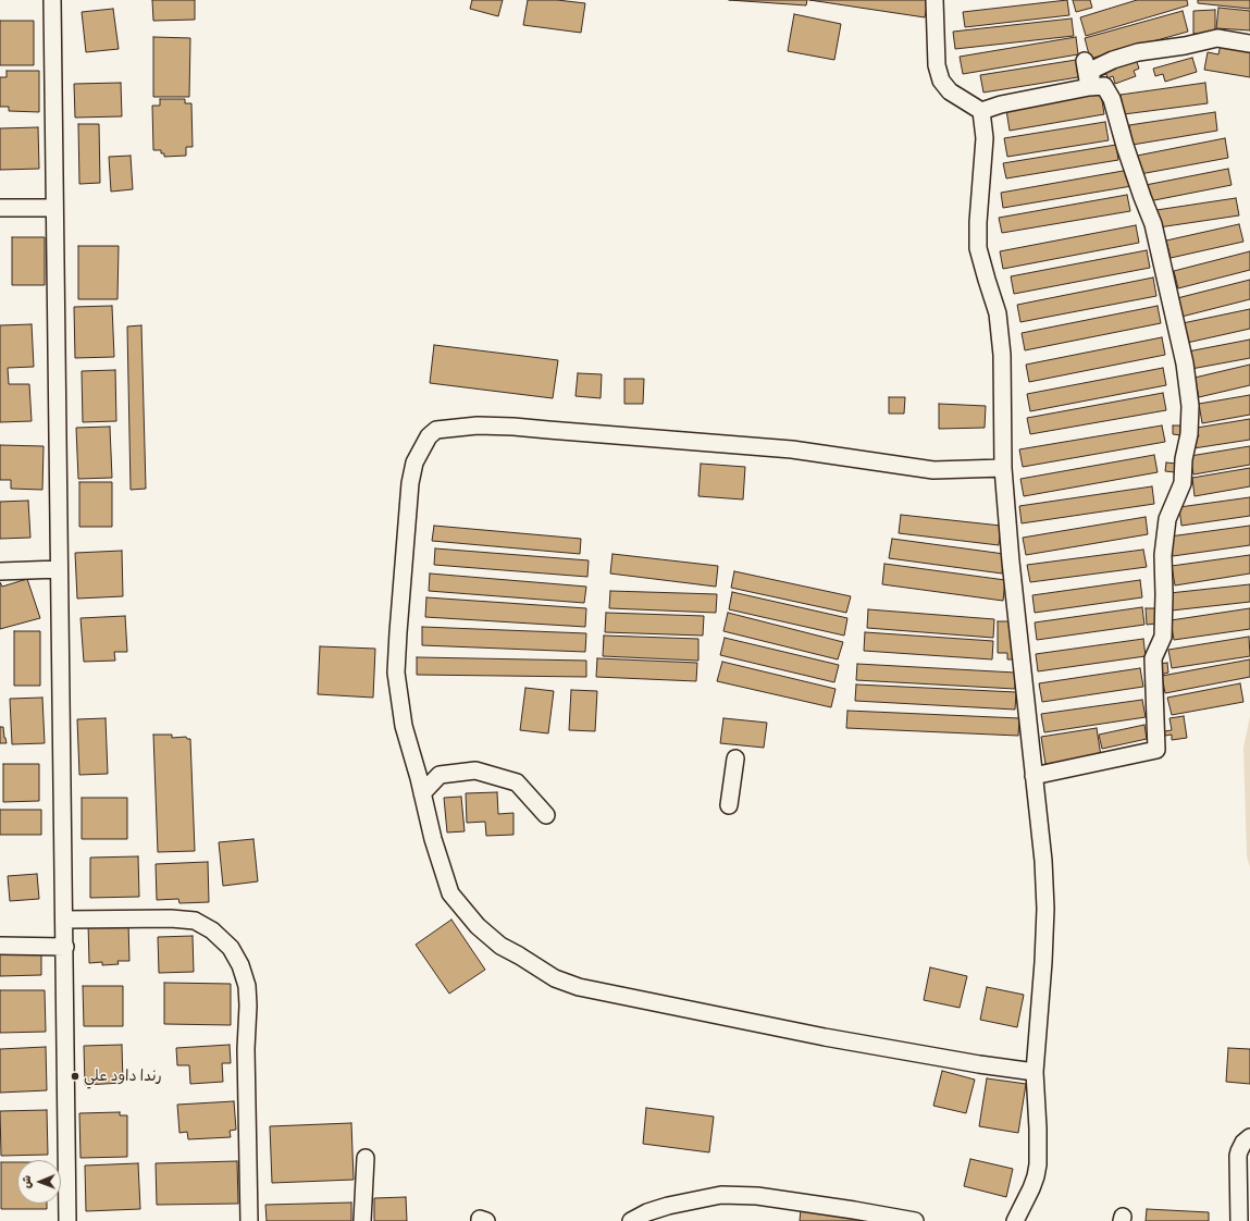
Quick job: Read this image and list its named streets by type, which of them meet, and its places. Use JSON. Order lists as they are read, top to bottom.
{
  "places": ["رندا داود علي"],
  "north": "left"
}
